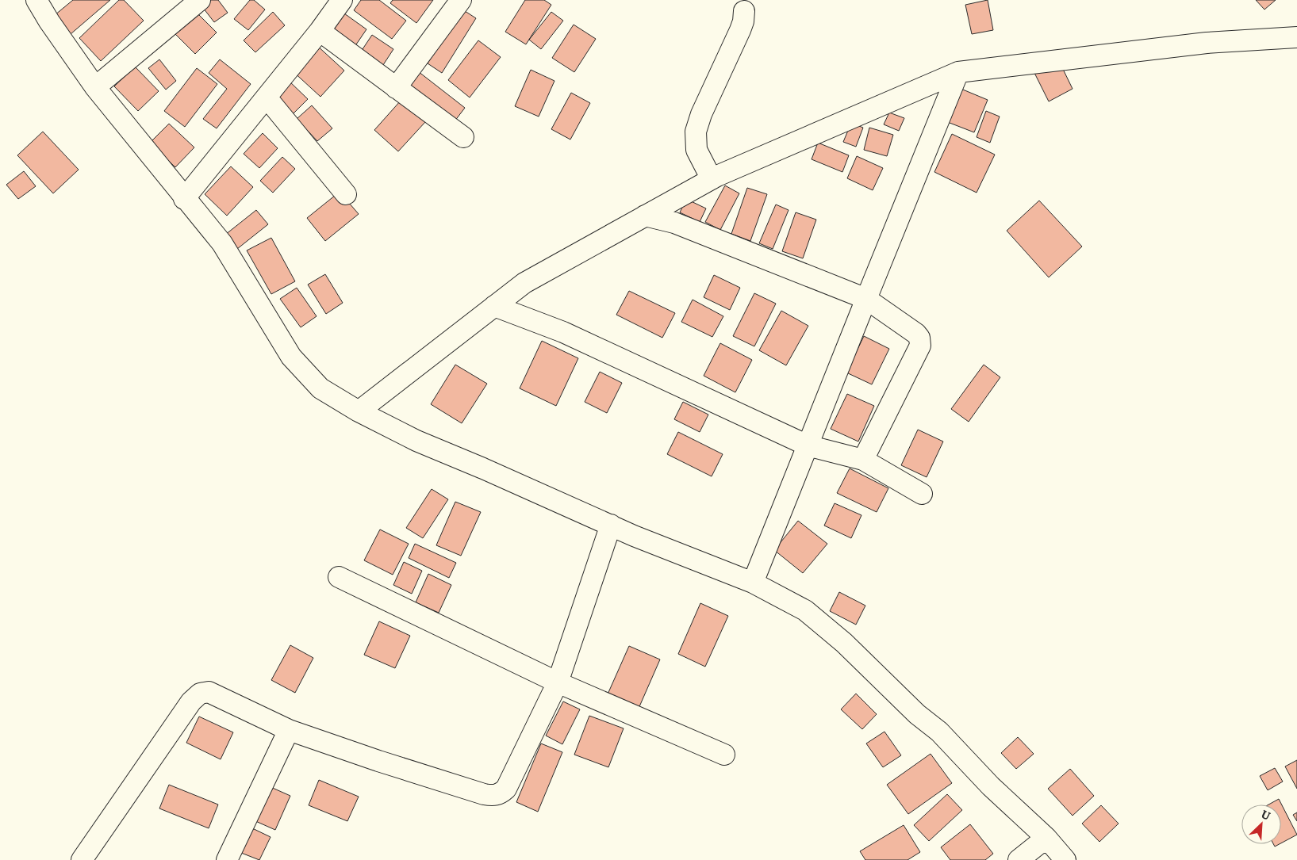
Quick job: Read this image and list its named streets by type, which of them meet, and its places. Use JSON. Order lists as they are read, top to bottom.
{
  "north": "top right"
}
